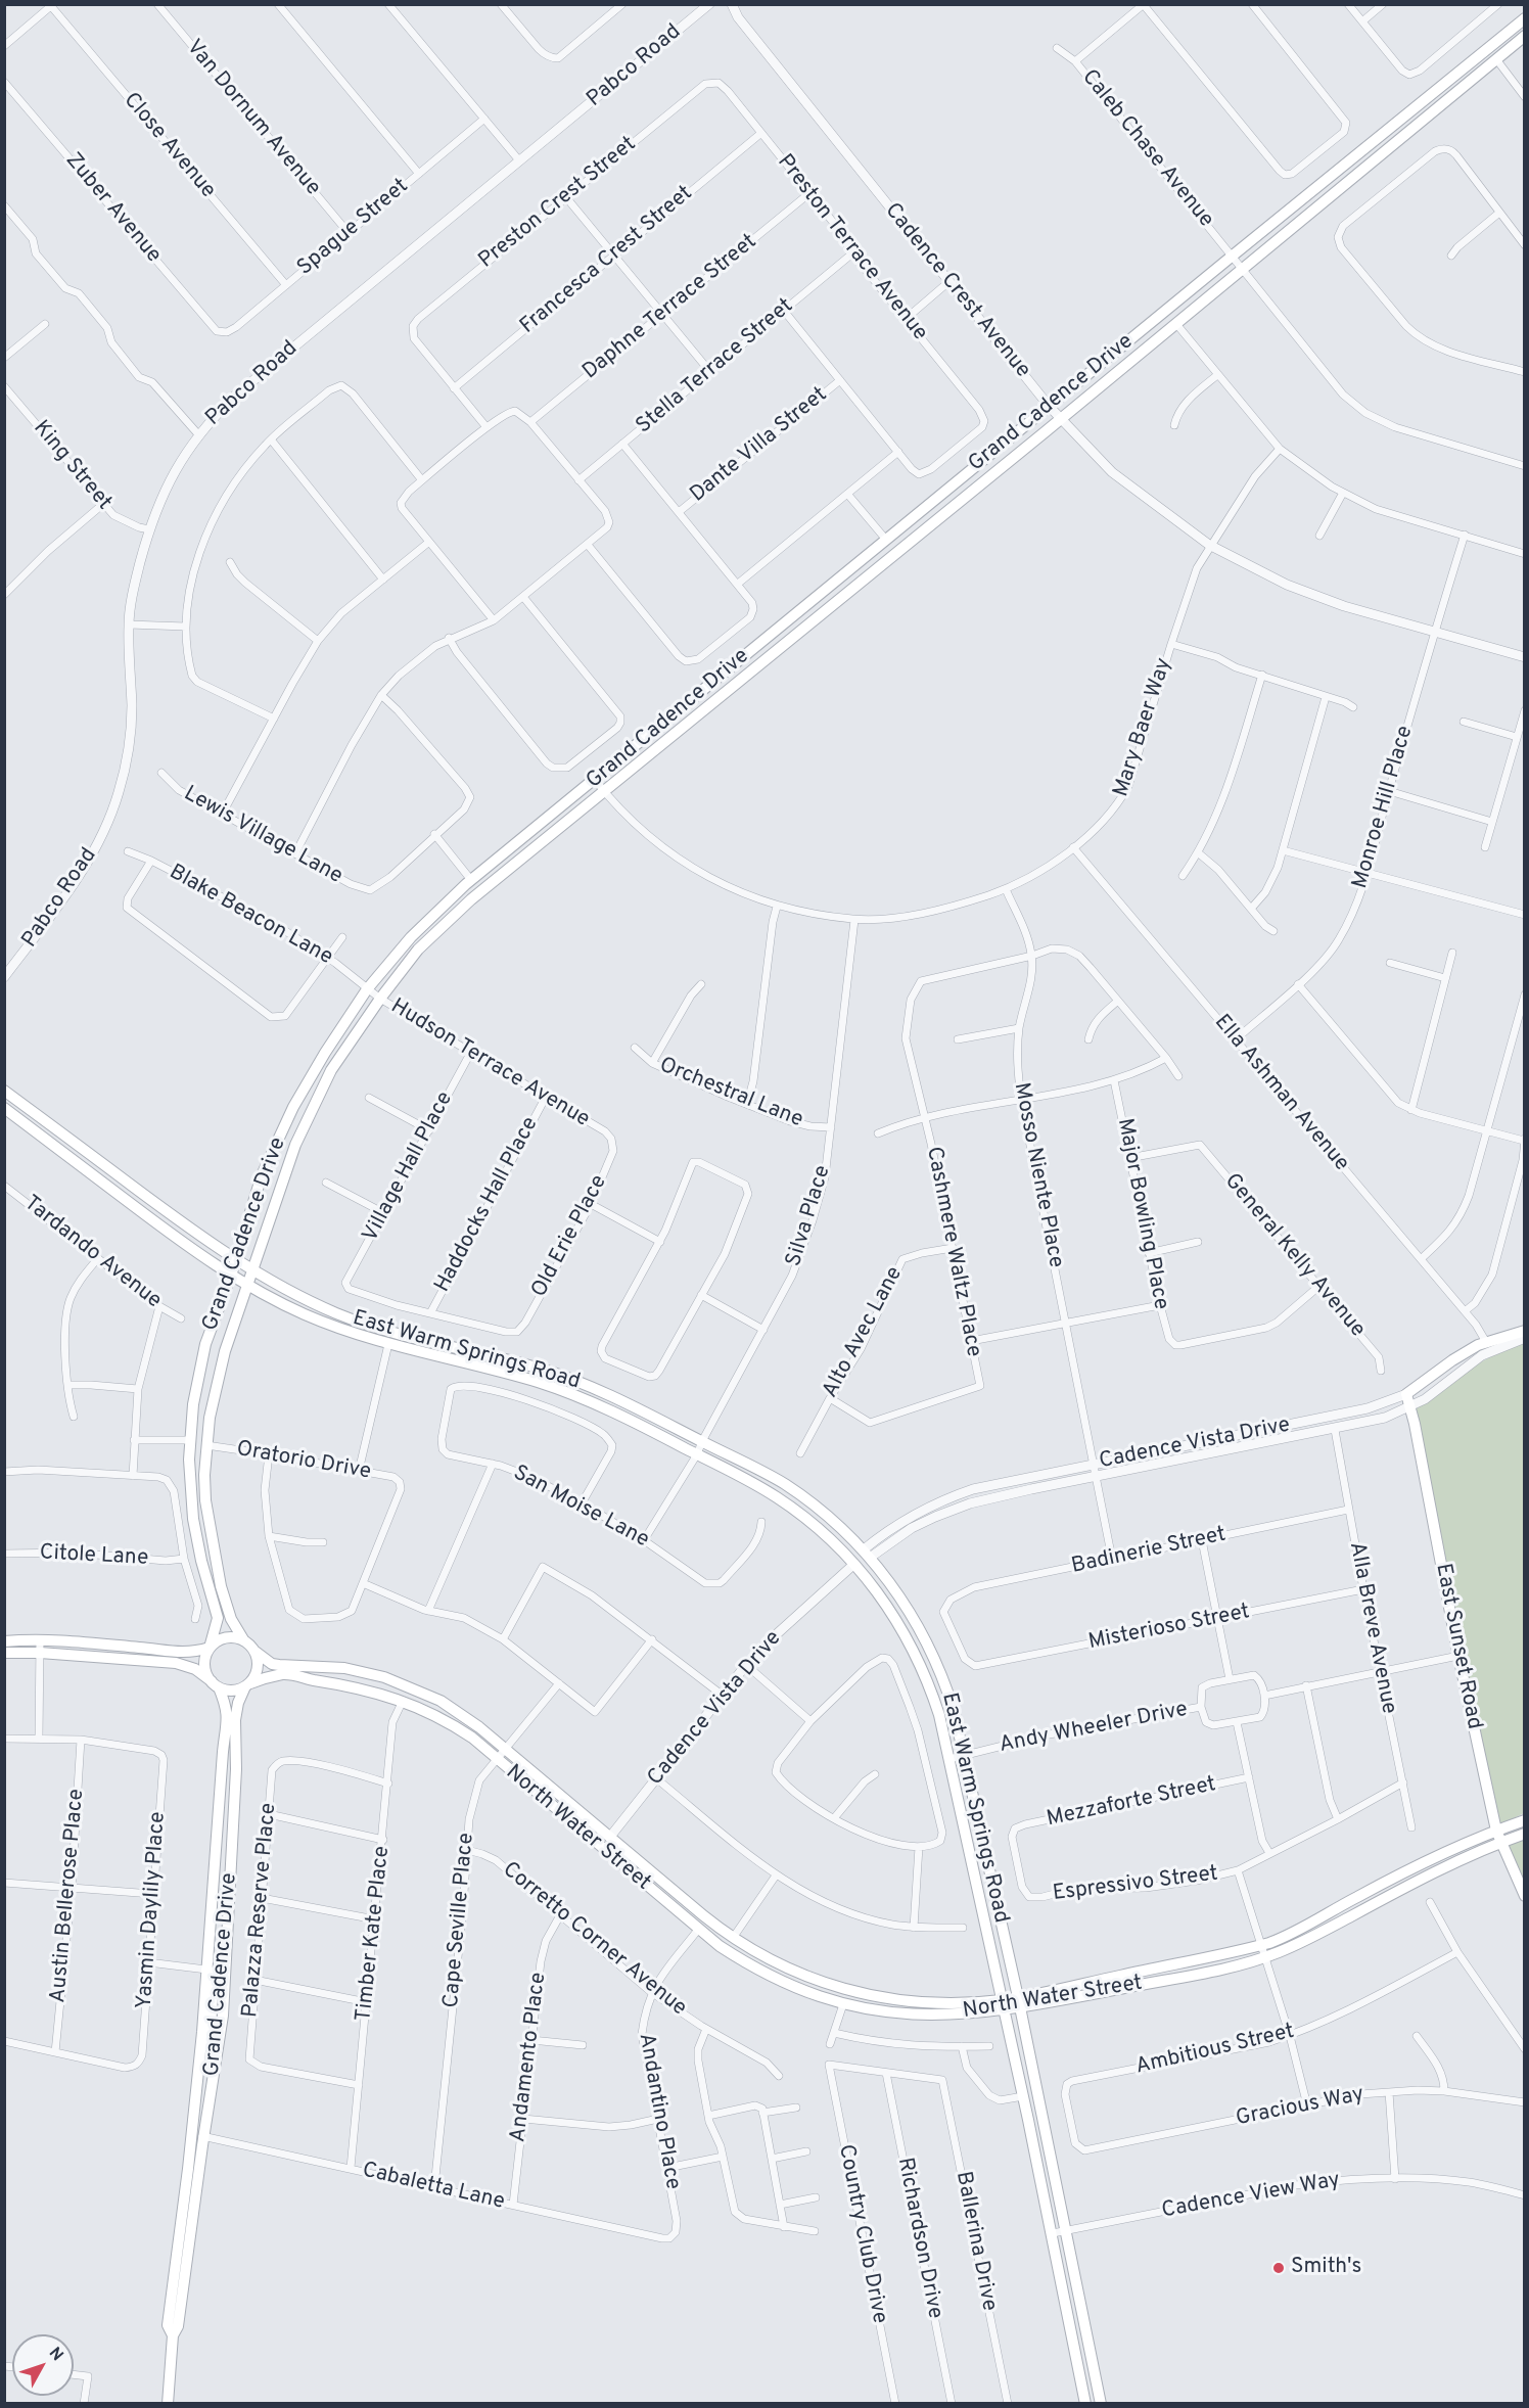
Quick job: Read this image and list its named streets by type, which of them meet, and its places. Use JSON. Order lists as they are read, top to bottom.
{
  "streets": {
    "main road": [
      "Grand Cadence Drive",
      "East Warm Springs Road",
      "Cadence Vista Drive",
      "East Sunset Road",
      "North Water Street"
    ],
    "street": [
      "Pabco Road",
      "Van Dornum Avenue",
      "Close Avenue",
      "Caleb Chase Avenue",
      "Preston Crest Street",
      "Zuber Avenue",
      "Spague Street",
      "Preston Terrace Avenue",
      "Francesca Crest Street",
      "Cadence Crest Avenue",
      "Daphne Terrace Street",
      "Stella Terrace Street",
      "Dante Villa Street",
      "King Street",
      "Mary Baer Way",
      "Monroe Hill Place",
      "Lewis Village Lane",
      "Blake Beacon Lane",
      "Hudson Terrace Avenue",
      "Orchestral Lane",
      "Ella Ashman Avenue",
      "Village Hall Place",
      "Mosso Niente Place",
      "Haddocks Hall Place",
      "Major Bowling Place",
      "Silva Place",
      "Old Erie Place",
      "Cashmere Waltz Place",
      "Tardando Avenue",
      "General Kelly Avenue",
      "Alto Avec Lane",
      "Oratorio Drive",
      "San Moise Lane",
      "Badinerie Street",
      "Citole Lane",
      "Misterioso Street",
      "Alla Breve Avenue",
      "Andy Wheeler Drive",
      "Mezzaforte Street",
      "Espressivo Street",
      "Austin Bellerose Place",
      "Yasmin Daylily Place",
      "Palazza Reserve Place",
      "Cape Seville Place",
      "Timber Kate Place",
      "Corretto Corner Avenue",
      "Ambitious Street",
      "Andamento Place",
      "Gracious Way",
      "Andantino Place",
      "Cabaletta Lane",
      "Cadence View Way",
      "Country Club Drive",
      "Richardson Drive",
      "Ballerina Drive"
    ]
  },
  "crossings": [
    ["Pabco Road", "King Street"],
    ["Van Dornum Avenue", "Spague Street"],
    ["Close Avenue", "Spague Street"],
    ["Caleb Chase Avenue", "Grand Cadence Drive"],
    ["Preston Crest Street", "Preston Terrace Avenue"],
    ["Preston Crest Street", "Francesca Crest Street"],
    ["Zuber Avenue", "Spague Street"],
    ["Preston Terrace Avenue", "Francesca Crest Street"],
    ["Preston Terrace Avenue", "Daphne Terrace Street"],
    ["Preston Terrace Avenue", "Stella Terrace Street"],
    ["Cadence Crest Avenue", "Grand Cadence Drive"],
    ["Cadence Crest Avenue", "Mary Baer Way"],
    ["Cadence Crest Avenue", "Monroe Hill Place"],
    ["Grand Cadence Drive", "Mary Baer Way"],
    ["Grand Cadence Drive", "Blake Beacon Lane"],
    ["Grand Cadence Drive", "Hudson Terrace Avenue"],
    ["Grand Cadence Drive", "East Warm Springs Road"],
    ["Grand Cadence Drive", "Oratorio Drive"],
    ["Grand Cadence Drive", "North Water Street"],
    ["Grand Cadence Drive", "Cabaletta Lane"],
    ["Mary Baer Way", "Ella Ashman Avenue"],
    ["Mary Baer Way", "Mosso Niente Place"],
    ["Mary Baer Way", "Silva Place"],
    ["Monroe Hill Place", "Ella Ashman Avenue"],
    ["Blake Beacon Lane", "Hudson Terrace Avenue"],
    ["Hudson Terrace Avenue", "Village Hall Place"],
    ["Hudson Terrace Avenue", "Haddocks Hall Place"],
    ["Hudson Terrace Avenue", "Old Erie Place"],
    ["Orchestral Lane", "Silva Place"],
    ["Ella Ashman Avenue", "Cadence Vista Drive"],
    ["Village Hall Place", "Haddocks Hall Place"],
    ["Village Hall Place", "Old Erie Place"],
    ["Mosso Niente Place", "Cashmere Waltz Place"],
    ["Mosso Niente Place", "Cadence Vista Drive"],
    ["Mosso Niente Place", "Badinerie Street"],
    ["Haddocks Hall Place", "Old Erie Place"],
    ["Major Bowling Place", "General Kelly Avenue"],
    ["Silva Place", "East Warm Springs Road"],
    ["Silva Place", "San Moise Lane"],
    ["Cashmere Waltz Place", "Alto Avec Lane"],
    ["East Warm Springs Road", "Cadence Vista Drive"],
    ["East Warm Springs Road", "Andy Wheeler Drive"],
    ["East Warm Springs Road", "North Water Street"],
    ["East Warm Springs Road", "Cadence View Way"],
    ["Cadence Vista Drive", "Alla Breve Avenue"],
    ["Cadence Vista Drive", "East Sunset Road"],
    ["Cadence Vista Drive", "North Water Street"],
    ["Badinerie Street", "Misterioso Street"],
    ["Badinerie Street", "Alla Breve Avenue"],
    ["Misterioso Street", "Alla Breve Avenue"],
    ["Alla Breve Avenue", "Espressivo Street"],
    ["East Sunset Road", "North Water Street"],
    ["Mezzaforte Street", "Espressivo Street"],
    ["North Water Street", "Cape Seville Place"],
    ["North Water Street", "Timber Kate Place"],
    ["North Water Street", "Andantino Place"],
    ["Austin Bellerose Place", "Yasmin Daylily Place"],
    ["Palazza Reserve Place", "Timber Kate Place"],
    ["Cape Seville Place", "Corretto Corner Avenue"],
    ["Cape Seville Place", "Cabaletta Lane"],
    ["Timber Kate Place", "Cabaletta Lane"],
    ["Corretto Corner Avenue", "Andamento Place"],
    ["Corretto Corner Avenue", "Andantino Place"],
    ["Ambitious Street", "Gracious Way"],
    ["Andamento Place", "Cabaletta Lane"],
    ["Andantino Place", "Cabaletta Lane"],
    ["Country Club Drive", "Richardson Drive"],
    ["Country Club Drive", "Ballerina Drive"],
    ["Richardson Drive", "Ballerina Drive"]
  ],
  "places": ["Smith's"],
  "north": "top right"
}
